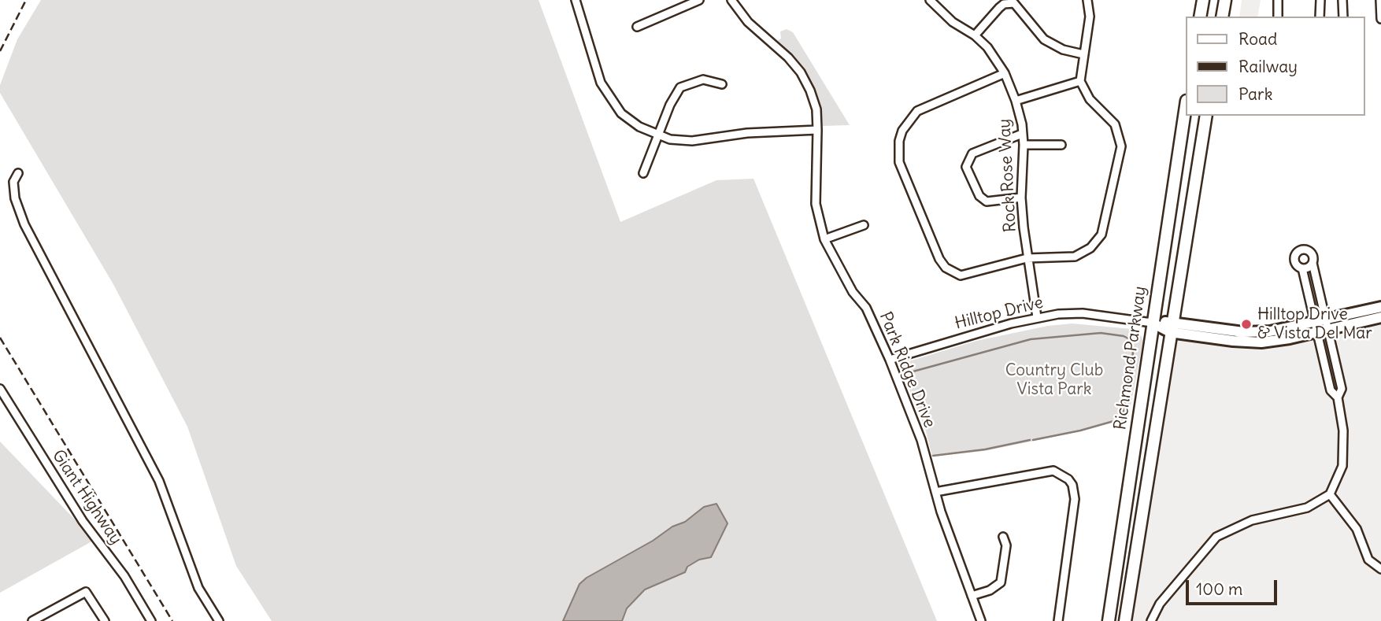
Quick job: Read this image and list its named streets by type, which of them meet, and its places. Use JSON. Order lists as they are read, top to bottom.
{
  "streets": {
    "highway": ["Richmond Parkway"],
    "main road": ["Hilltop Drive"],
    "street": ["Rock Rose Way", "Park Ridge Drive", "Giant Highway"]
  },
  "crossings": [
    ["Rock Rose Way", "Hilltop Drive"],
    ["Hilltop Drive", "Richmond Parkway"],
    ["Hilltop Drive", "Park Ridge Drive"]
  ],
  "parks": ["Country Club Vista Park"],
  "places": ["Hilltop Drive & Vista Del Mar"],
  "legend": ["Road", "Railway", "Park"],
  "scale_bar": "100 m"
}
